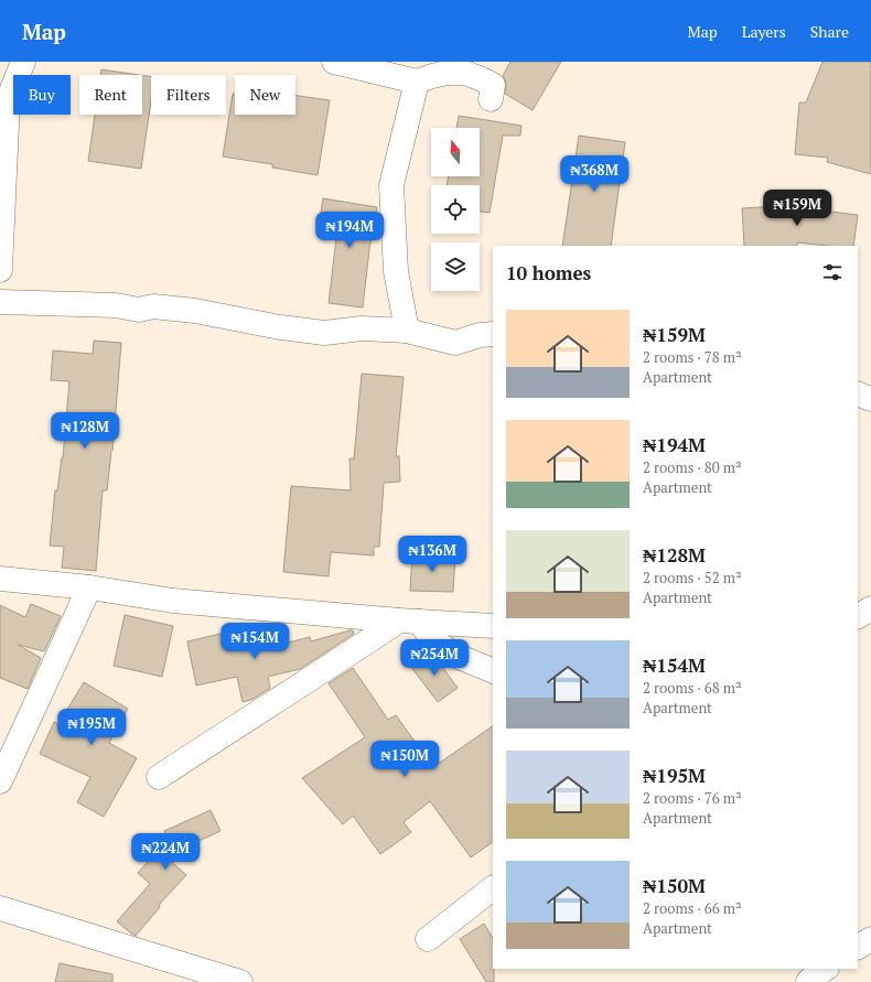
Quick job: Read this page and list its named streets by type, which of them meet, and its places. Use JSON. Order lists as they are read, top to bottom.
{
  "north": "top",
  "page": {
    "header": "Map",
    "nav": ["Map", "Layers", "Share"],
    "chip": [
      "Buy",
      "Rent",
      "Filters",
      "New"
    ],
    "price": [
      "₦368M",
      "₦159M",
      "₦194M",
      "₦128M",
      "₦136M",
      "₦154M",
      "₦254M",
      "₦195M",
      "₦150M",
      "₦224M"
    ],
    "heading": "10 homes",
    "list": [
      {
        "name": "₦159M",
        "note": "2 rooms · 78 m² · Apartment"
      },
      {
        "name": "₦194M",
        "note": "2 rooms · 80 m² · Apartment"
      },
      {
        "name": "₦128M",
        "note": "2 rooms · 52 m² · Apartment"
      },
      {
        "name": "₦154M",
        "note": "2 rooms · 68 m² · Apartment"
      },
      {
        "name": "₦195M",
        "note": "2 rooms · 76 m² · Apartment"
      },
      {
        "name": "₦150M",
        "note": "2 rooms · 66 m² · Apartment"
      }
    ]
  }
}
